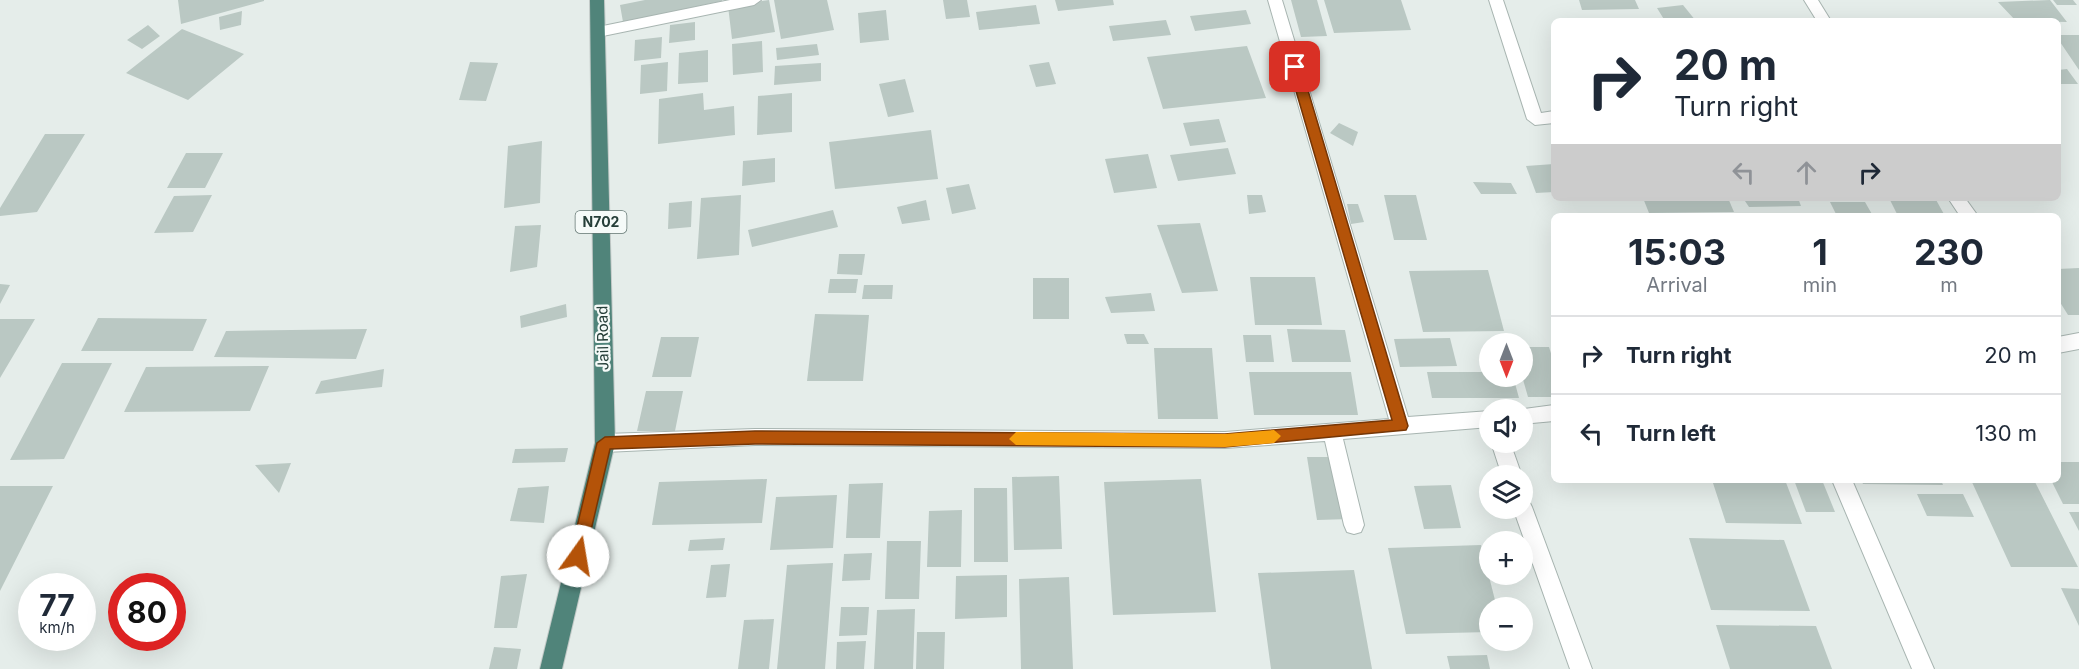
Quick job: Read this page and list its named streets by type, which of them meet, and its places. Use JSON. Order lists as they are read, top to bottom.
{
  "streets": {
    "highway": ["N702", "Jail Road"]
  },
  "north": "bottom",
  "page": {
    "turn": ["20 m", "Turn right"],
    "eta": [
      "15:03",
      "Arrival",
      "1",
      "min",
      "230",
      "m"
    ],
    "list": [
      {
        "name": "Turn right",
        "value": "20 m"
      },
      {
        "name": "Turn left",
        "value": "130 m"
      }
    ],
    "map_buttons": ["+", "−"],
    "speed": "77 km/h",
    "limit": "80"
  }
}
